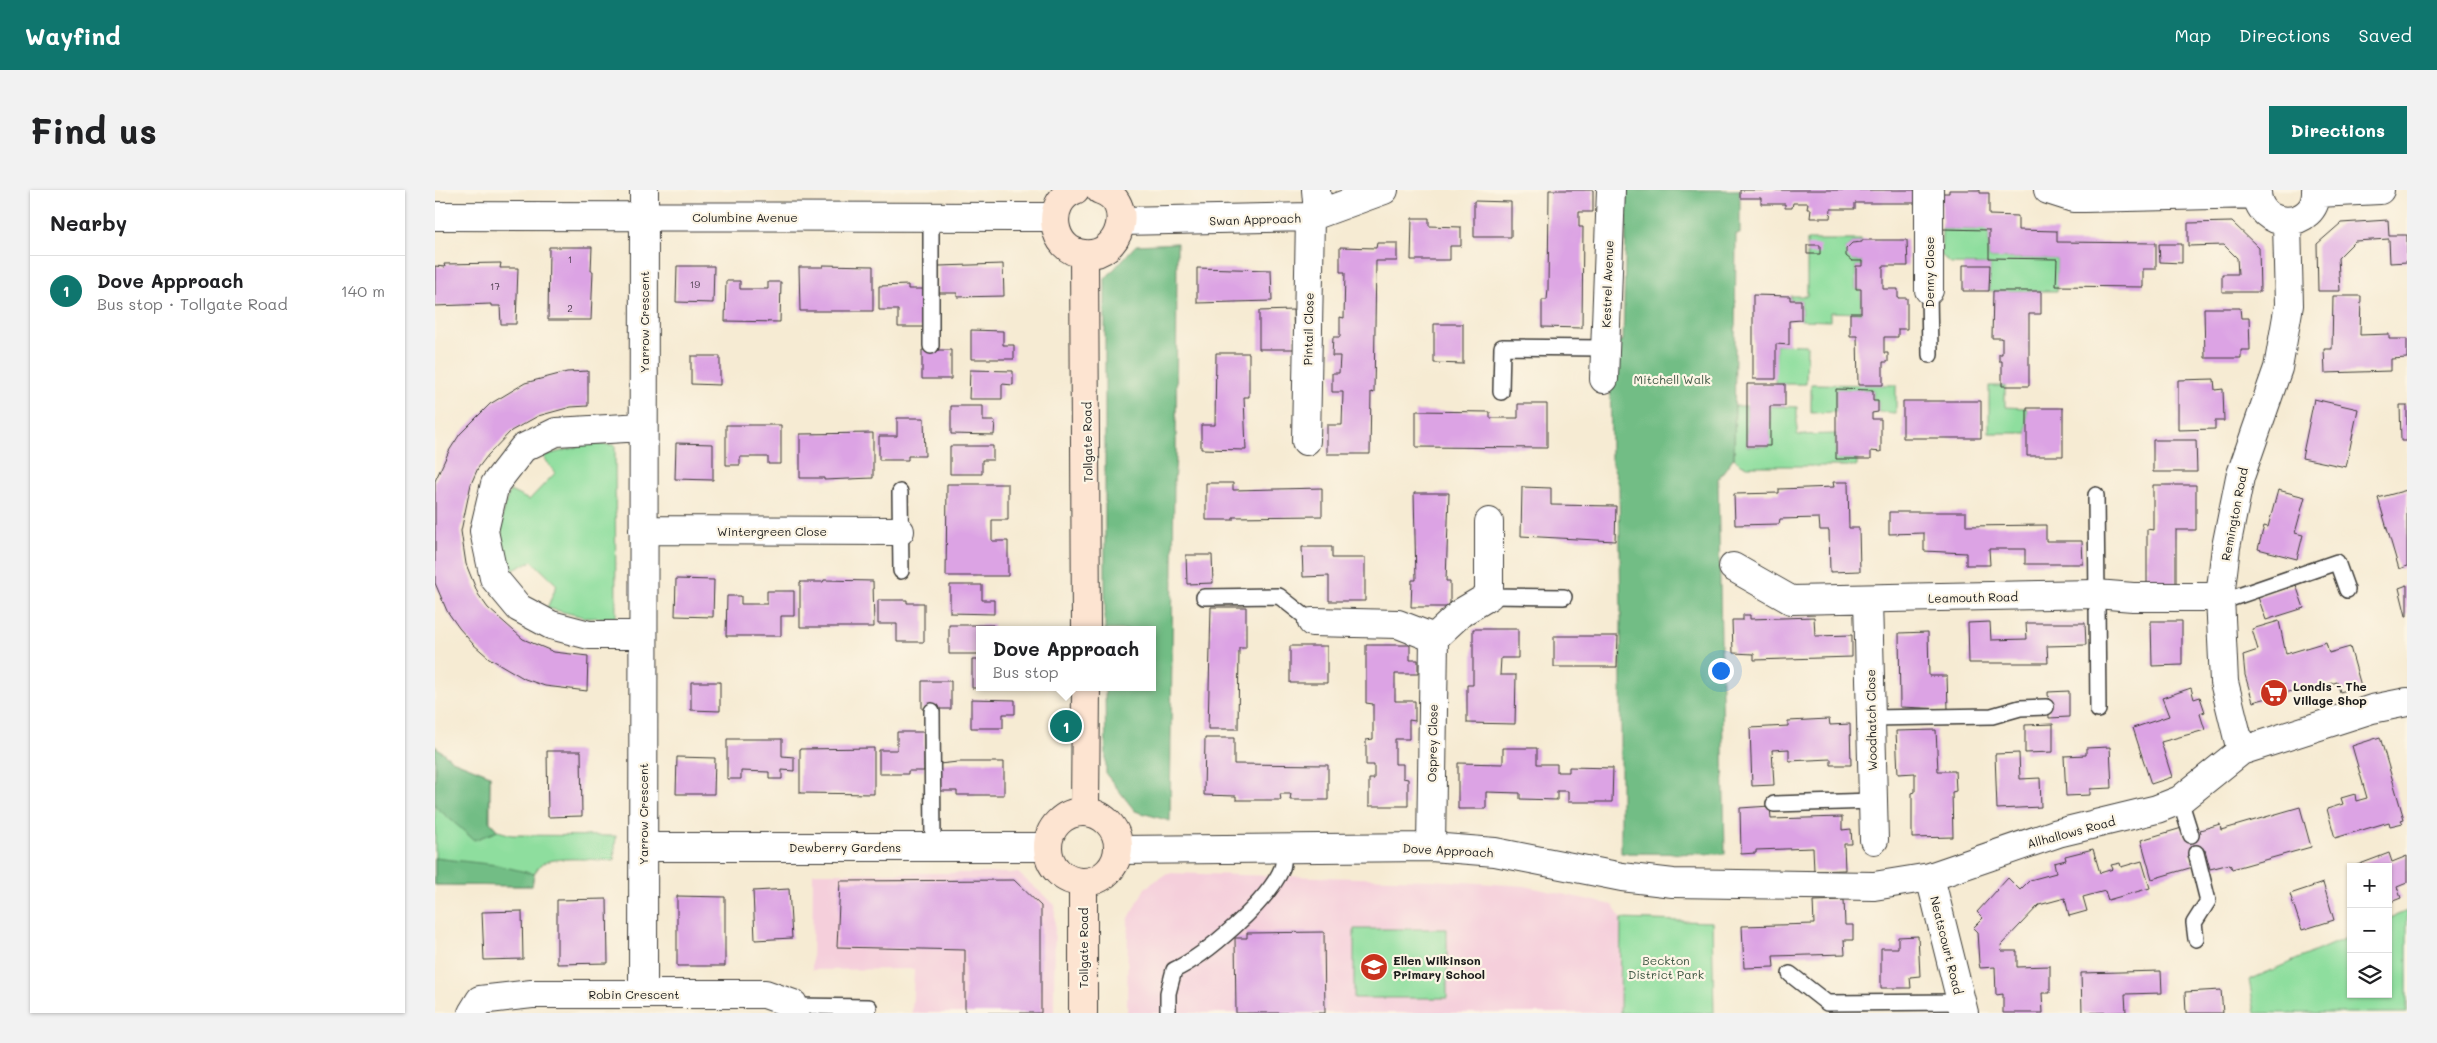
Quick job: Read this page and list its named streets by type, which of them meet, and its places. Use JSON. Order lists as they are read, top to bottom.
{
  "streets": {
    "street": [
      "Columbine Avenue",
      "Swan Approach",
      "Denny Close",
      "Kestrel Avenue",
      "Yarrow Crescent",
      "Pintail Close",
      "Tollgate Road",
      "Remington Road",
      "Wintergreen Close",
      "Leamouth Road",
      "Woodhatch Close",
      "Osprey Close",
      "Allhallows Road",
      "Dewberry Gardens",
      "Dove Approach",
      "Neatscourt Road",
      "Robin Crescent"
    ]
  },
  "crossings": [
    ["Columbine Avenue", "Yarrow Crescent"],
    ["Swan Approach", "Pintail Close"],
    ["Yarrow Crescent", "Wintergreen Close"],
    ["Yarrow Crescent", "Dewberry Gardens"],
    ["Yarrow Crescent", "Robin Crescent"],
    ["Tollgate Road", "Dewberry Gardens"],
    ["Tollgate Road", "Dove Approach"],
    ["Remington Road", "Leamouth Road"],
    ["Remington Road", "Allhallows Road"],
    ["Leamouth Road", "Woodhatch Close"],
    ["Osprey Close", "Dove Approach"],
    ["Allhallows Road", "Dove Approach"],
    ["Allhallows Road", "Neatscourt Road"],
    ["Dewberry Gardens", "Dove Approach"]
  ],
  "parks": ["Mitchell Walk", "Beckton District Park"],
  "places": {
    "supermarket": ["Londis - The Village Shop"],
    "school or university": ["Ellen Wilkinson Primary School"]
  },
  "house_numbers": [
    "1",
    "19",
    "17",
    "2"
  ],
  "page": {
    "header": "Wayfind",
    "nav": ["Map", "Directions", "Saved"],
    "buttons": "Directions",
    "title": "Find us",
    "heading": "Nearby",
    "list": [
      {
        "mark": "1",
        "name": "Dove Approach",
        "note": "Bus stop · Tollgate Road",
        "value": "140 m"
      }
    ],
    "popup": ["Dove Approach", "Bus stop"],
    "pins": "1",
    "map_buttons": ["+", "−"]
  }
}
